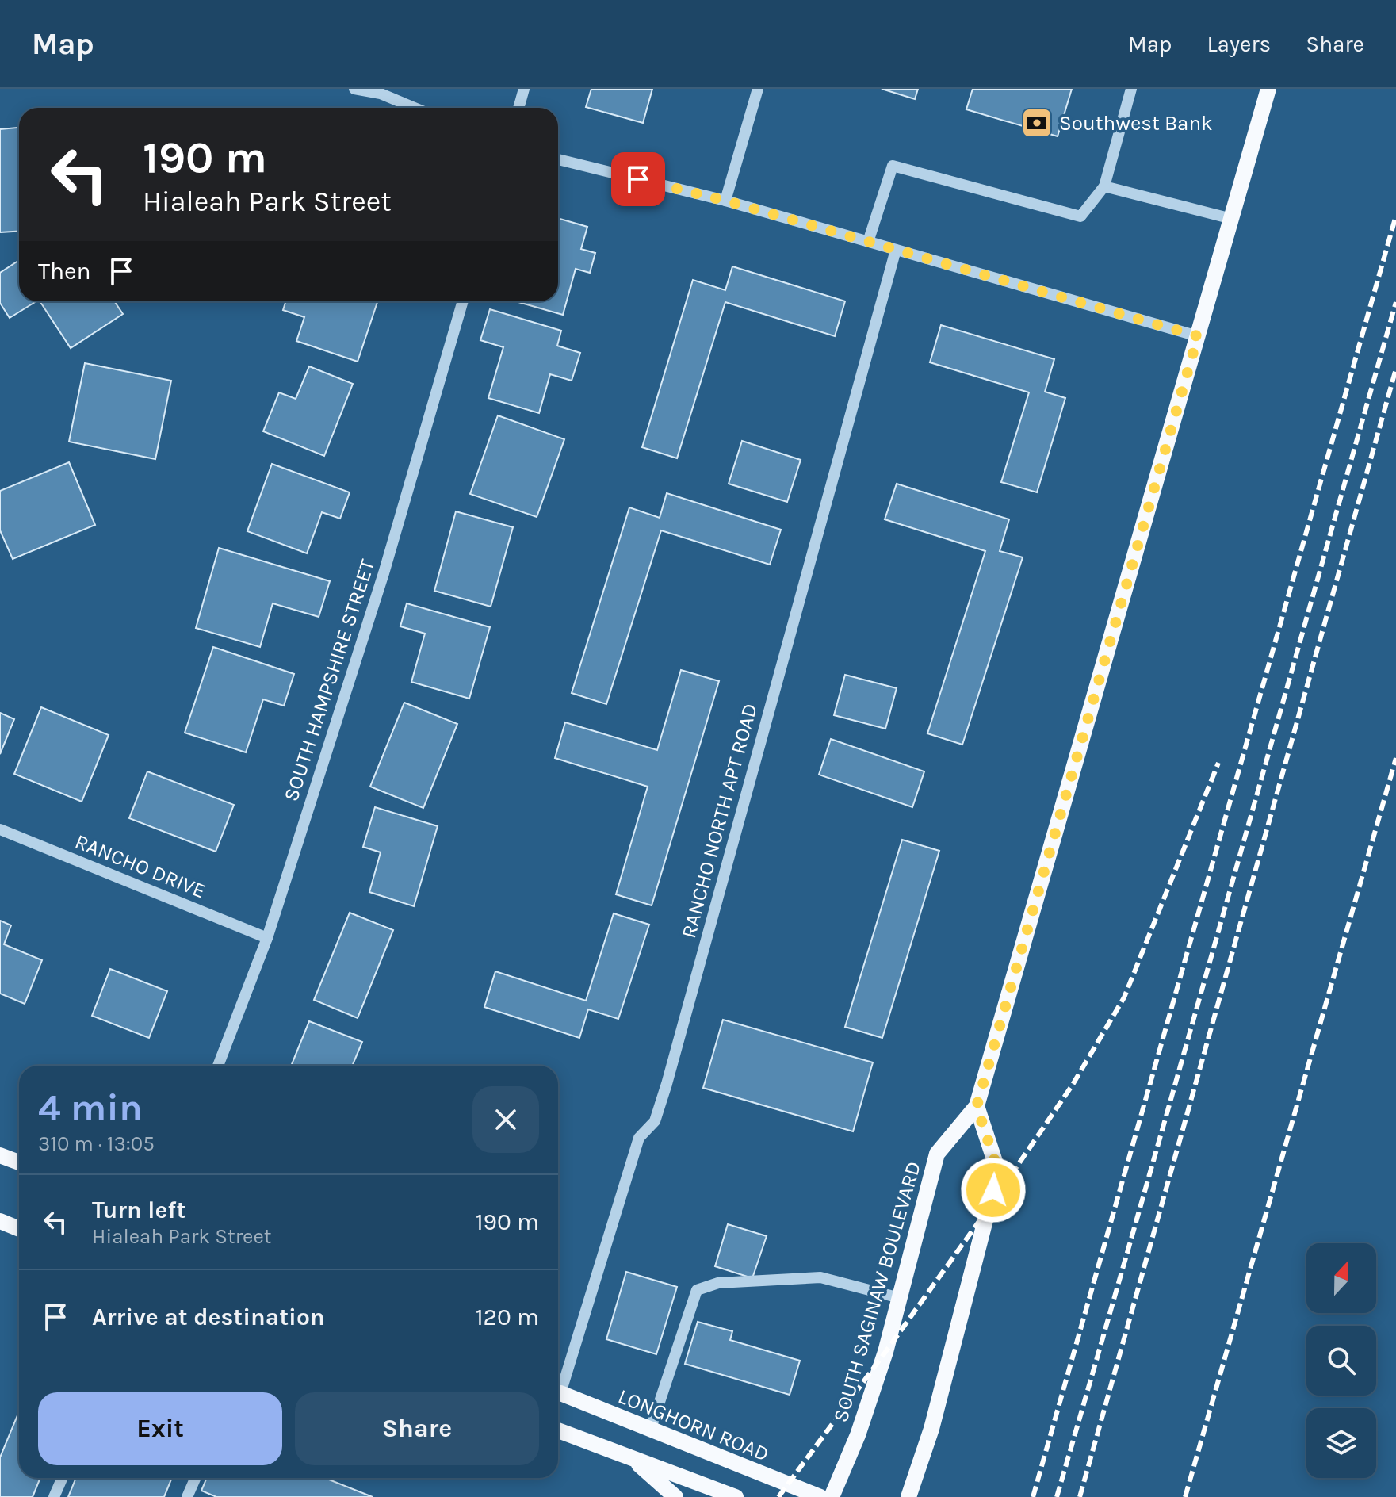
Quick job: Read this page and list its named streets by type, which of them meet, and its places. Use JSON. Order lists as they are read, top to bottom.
{
  "streets": {
    "main road": ["SOUTH SAGINAW BOULEVARD", "LONGHORN ROAD"],
    "street": ["SOUTH HAMPSHIRE STREET", "RANCHO NORTH APT ROAD", "RANCHO DRIVE"]
  },
  "crossings": [
    ["SOUTH HAMPSHIRE STREET", "RANCHO DRIVE"]
  ],
  "places": {
    "bank": ["Southwest Bank"]
  },
  "north": "top",
  "page": {
    "header": "Map",
    "nav": ["Map", "Layers", "Share"],
    "turn": ["190 m", "Hialeah Park Street"],
    "then": "Then",
    "heading": ["4 min", "310 m · 13:05"],
    "list": [
      {
        "name": "Turn left",
        "note": "Hialeah Park Street",
        "value": "190 m"
      },
      {
        "name": "Arrive at destination",
        "value": "120 m"
      }
    ],
    "buttons": ["Exit", "Share"]
  }
}
